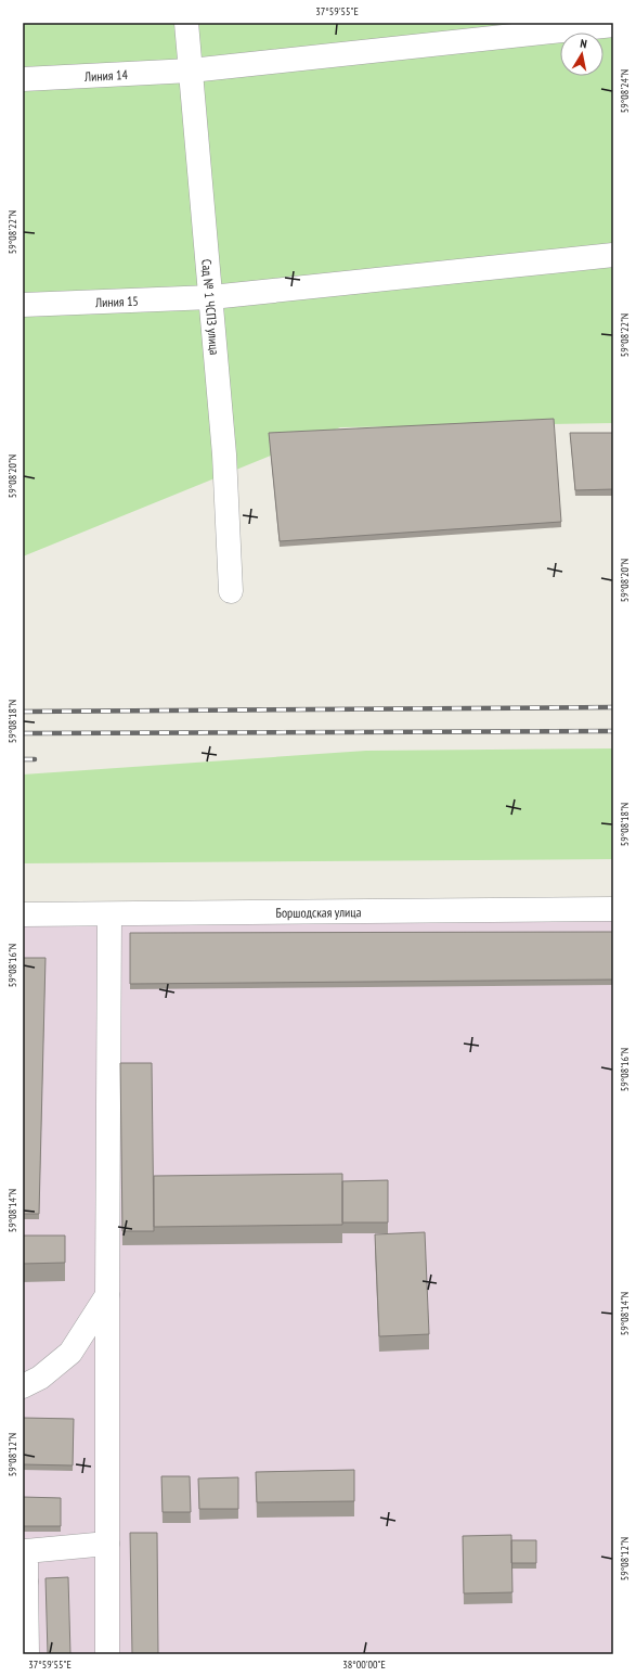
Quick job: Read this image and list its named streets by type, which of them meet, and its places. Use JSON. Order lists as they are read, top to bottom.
{
  "streets": {
    "street": [
      "Линия 14",
      "Линия 15",
      "Сад № 1 ЧСПЗ улица",
      "Боршодская улица"
    ]
  },
  "crossings": [
    ["Линия 14", "Сад № 1 ЧСПЗ улица"],
    ["Линия 15", "Сад № 1 ЧСПЗ улица"]
  ],
  "north": "top",
  "coordinates": [
    "37°59'55\"E",
    "59°08'24\"N",
    "59°08'22\"N",
    "59°08'20\"N",
    "59°08'18\"N",
    "59°08'16\"N",
    "59°08'14\"N",
    "59°08'12\"N",
    "38°00'00\"E"
  ]
}
